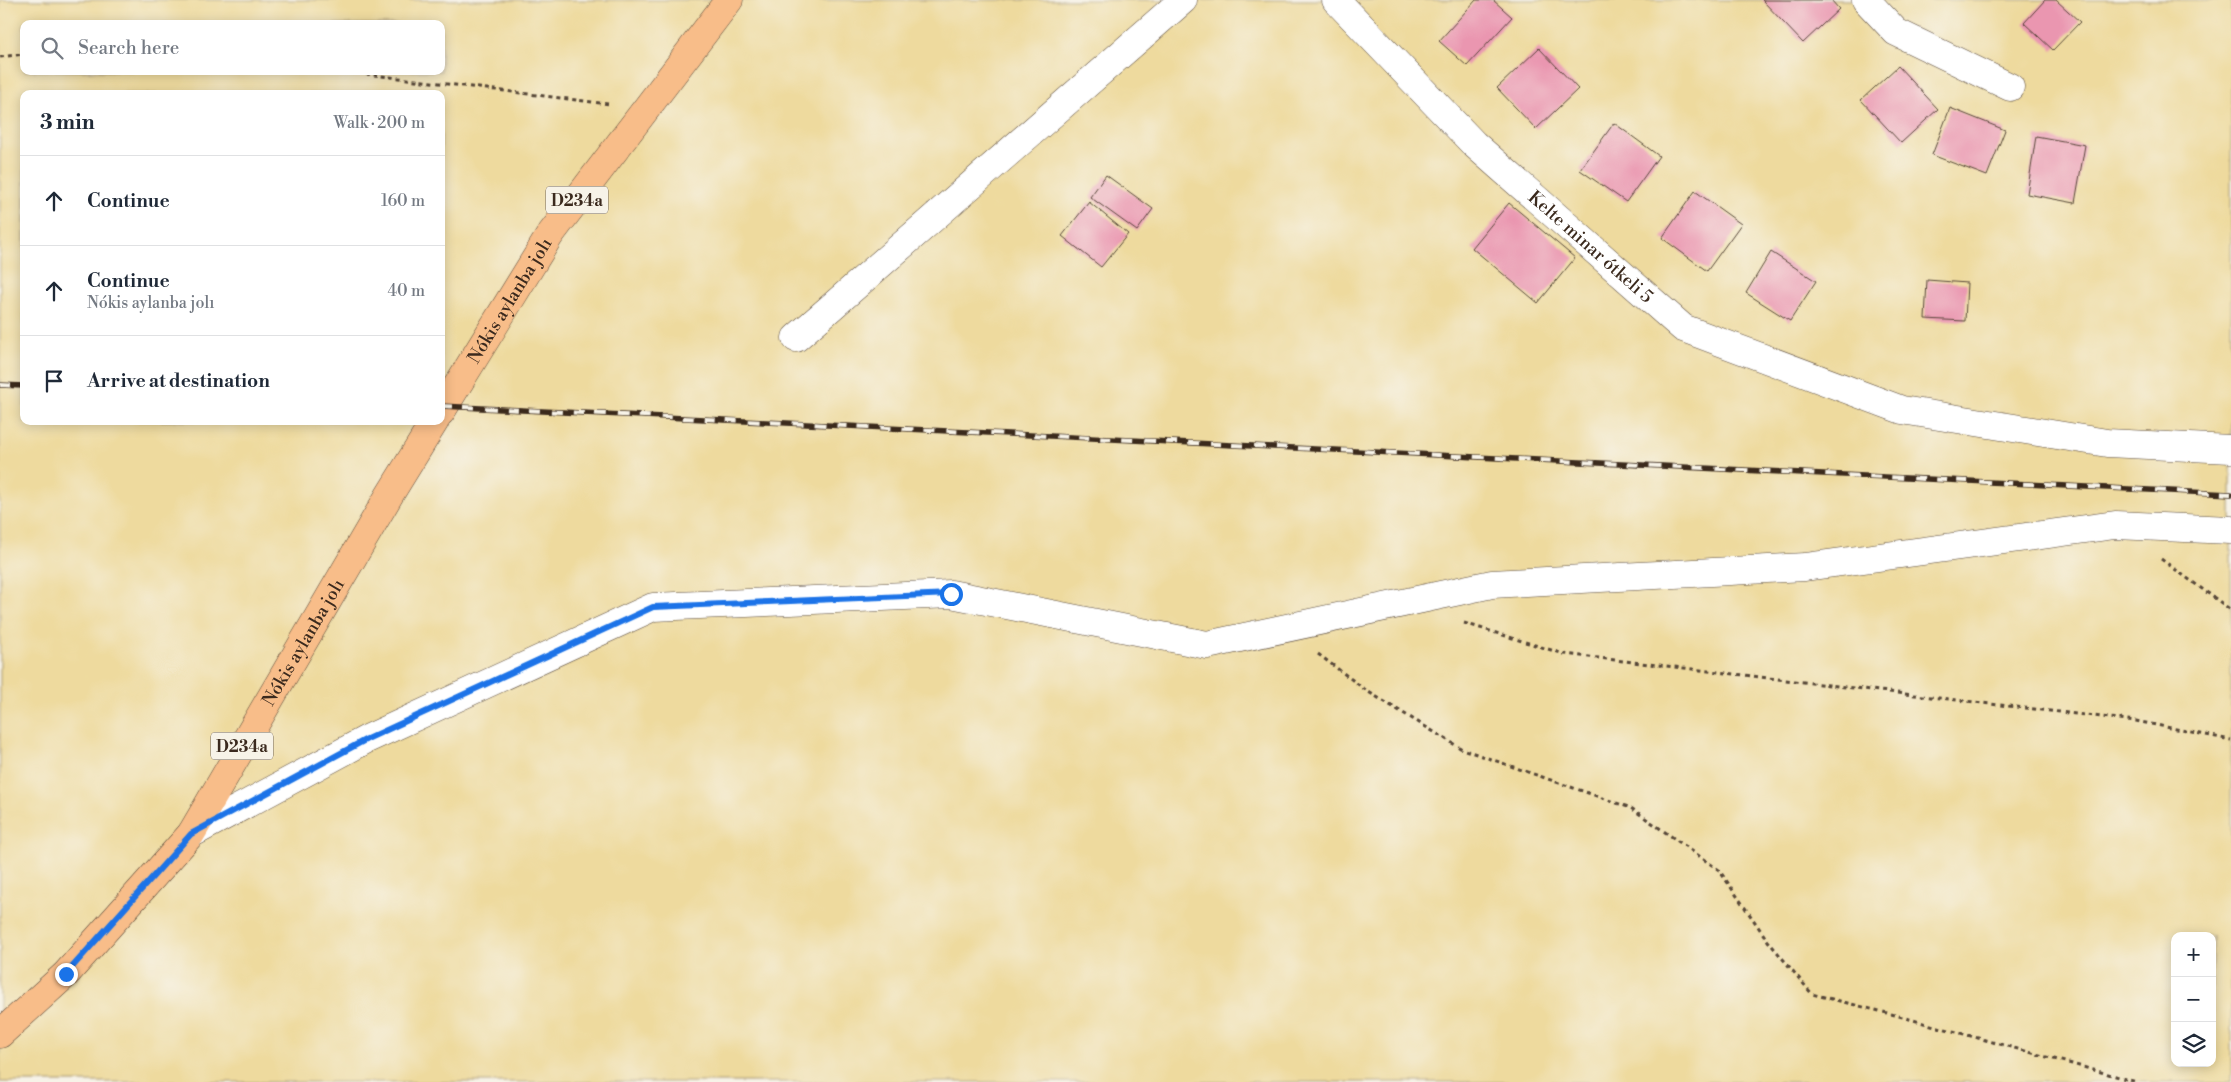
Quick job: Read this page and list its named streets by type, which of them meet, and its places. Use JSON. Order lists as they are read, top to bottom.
{
  "streets": {
    "main road": ["D234a", "Nókis aylanba jolı"],
    "street": ["Kelte minar ótkeli 5"]
  },
  "page": {
    "search": "Search here",
    "heading": ["3 min", "Walk · 200 m"],
    "list": [
      ["Continue", "160 m"],
      ["Continue", "Nókis aylanba jolı", "40 m"],
      "Arrive at destination"
    ],
    "map_buttons": ["+", "−"]
  }
}
